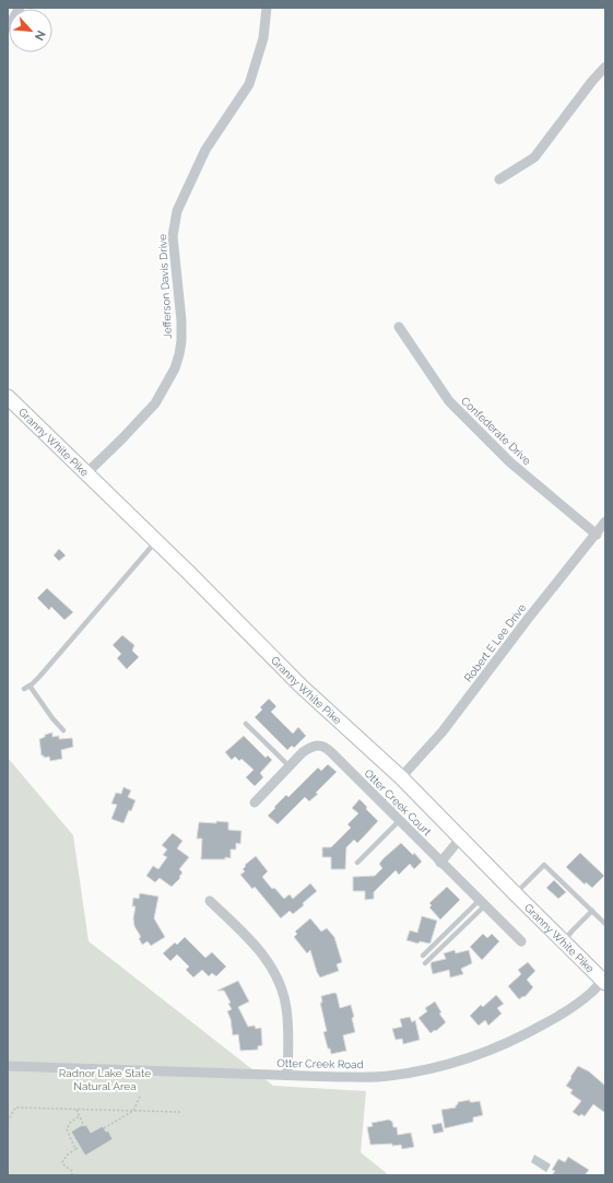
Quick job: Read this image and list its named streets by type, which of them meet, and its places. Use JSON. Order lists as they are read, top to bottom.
{
  "streets": {
    "main road": ["Granny White Pike"],
    "street": [
      "Jefferson Davis Drive",
      "Confederate Drive",
      "Robert E Lee Drive",
      "Otter Creek Court",
      "Otter Creek Road"
    ]
  },
  "crossings": [
    ["Jefferson Davis Drive", "Granny White Pike"],
    ["Confederate Drive", "Robert E Lee Drive"],
    ["Granny White Pike", "Robert E Lee Drive"],
    ["Granny White Pike", "Otter Creek Road"]
  ],
  "parks": ["Radnor Lake State Natural Area"],
  "north": "bottom right"
}
